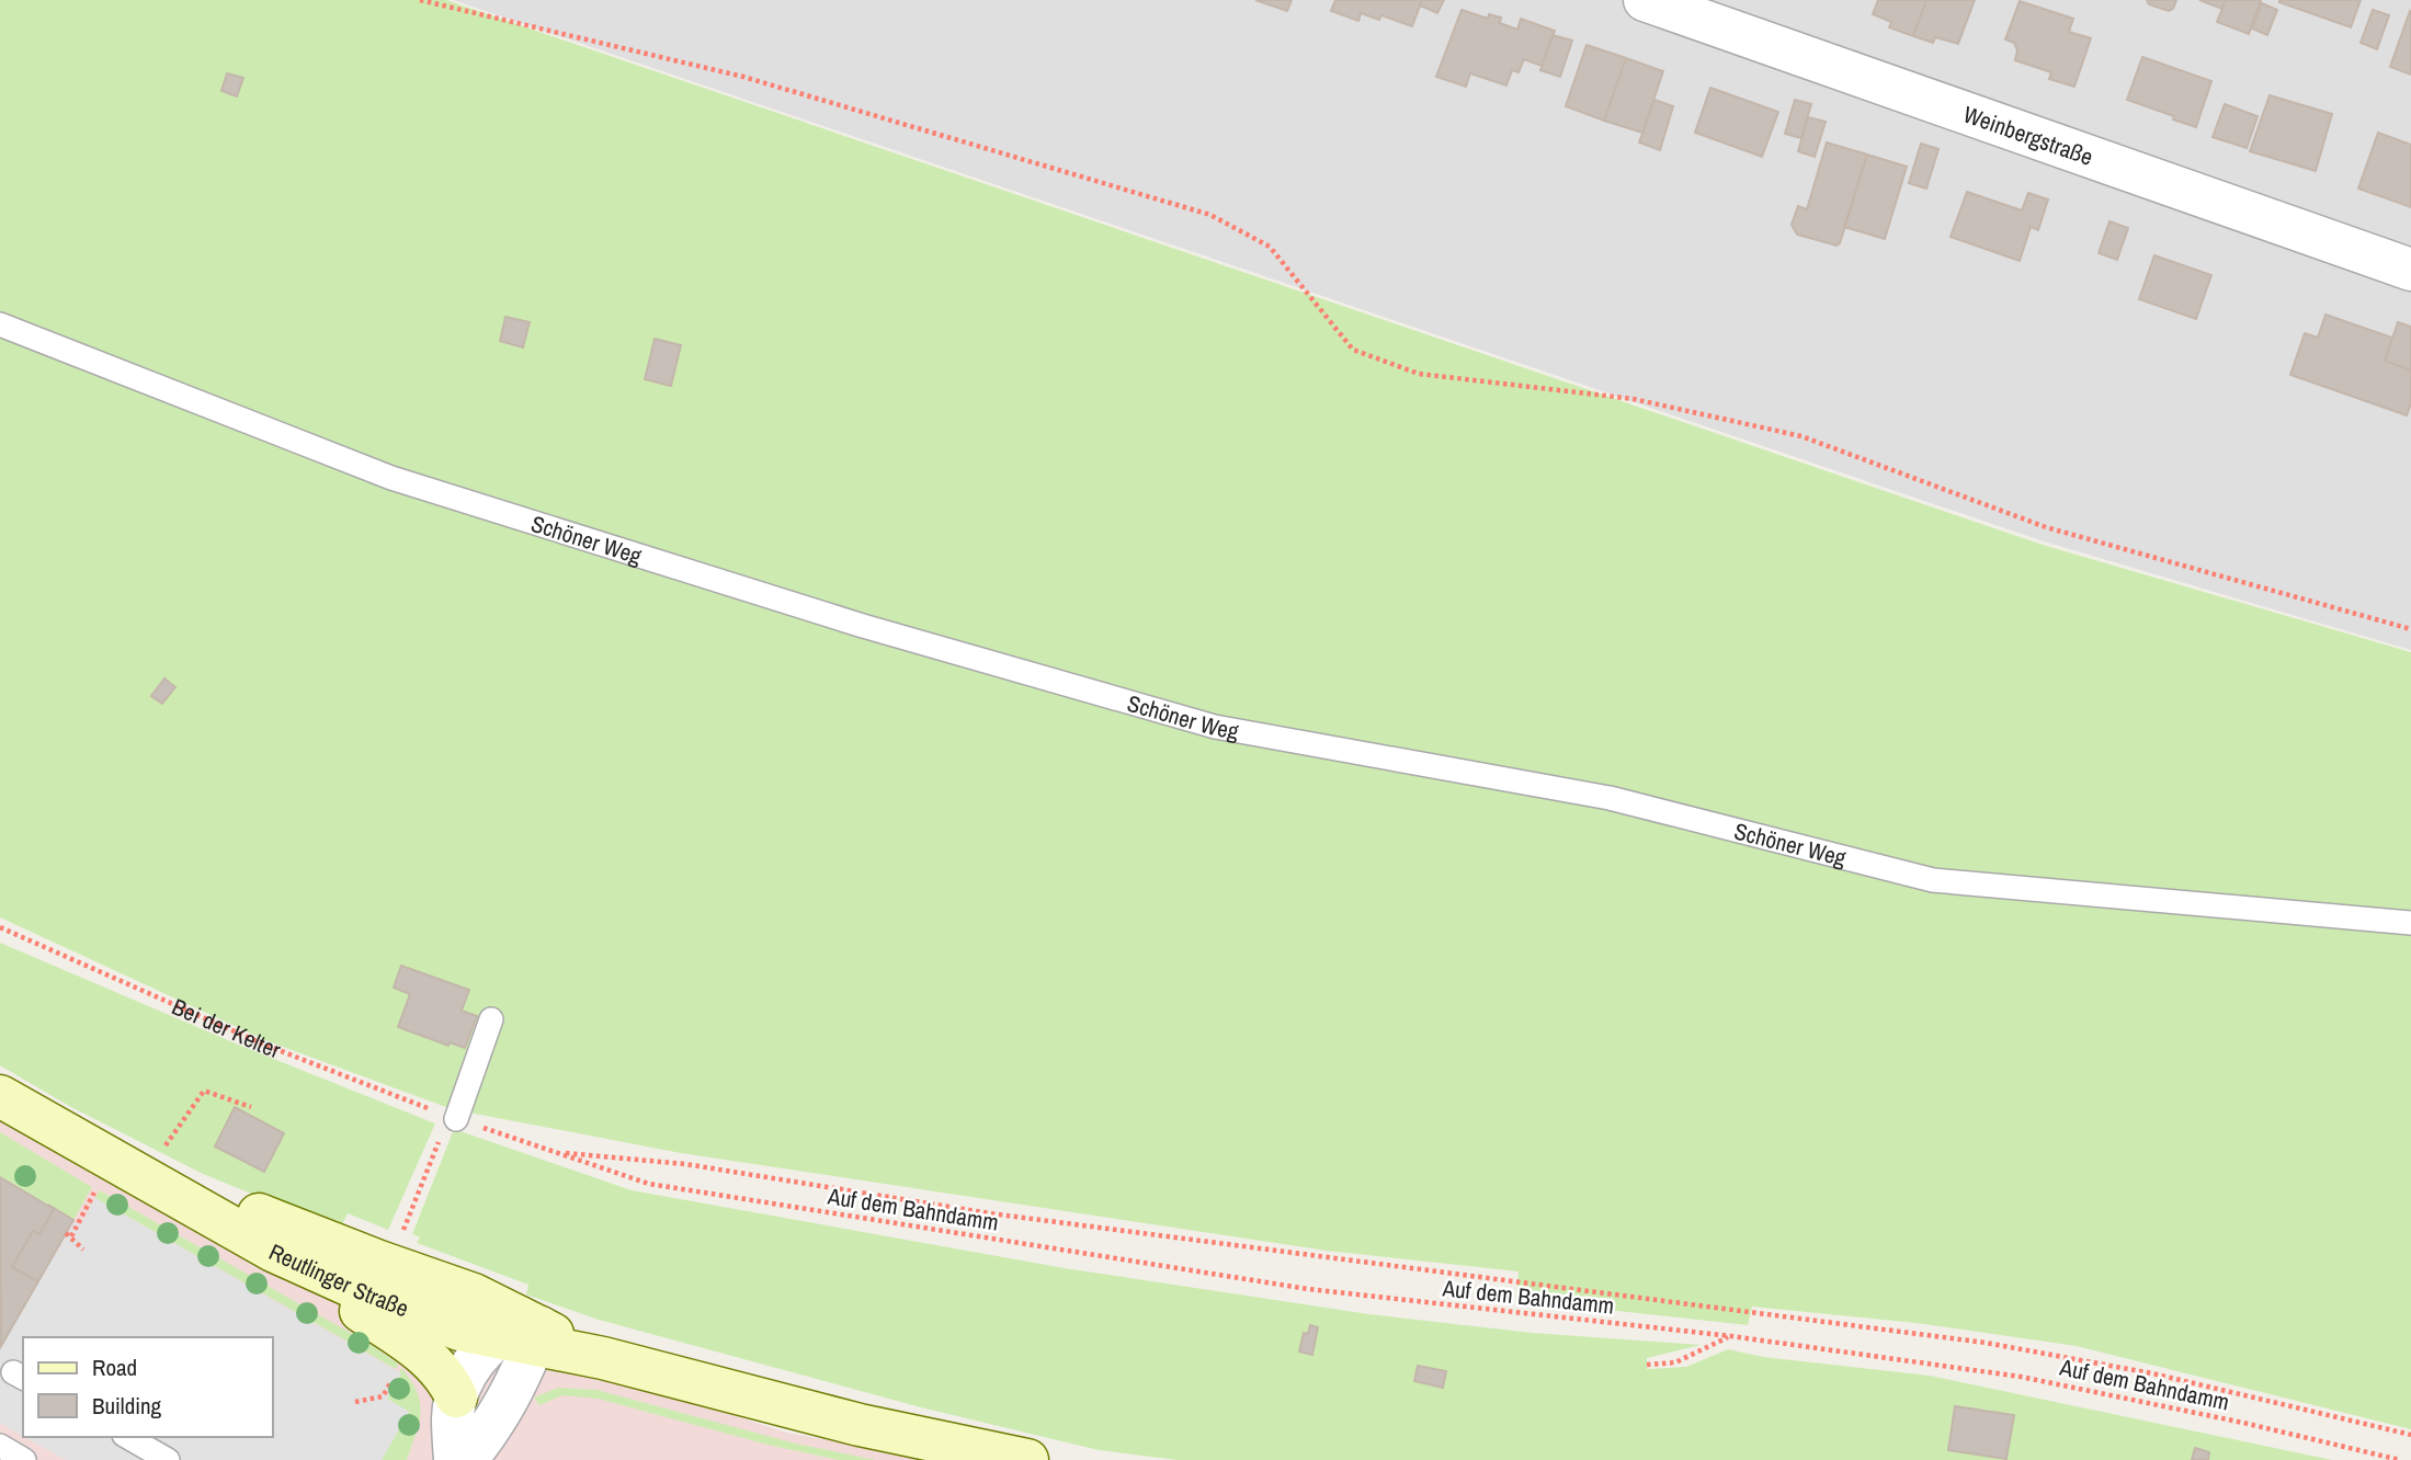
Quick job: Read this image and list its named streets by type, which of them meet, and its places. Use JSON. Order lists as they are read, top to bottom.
{
  "streets": {
    "main road": ["Reutlinger Straße"],
    "street": ["Weinbergstraße"],
    "lane": ["Schöner Weg"],
    "path": ["Bei der Kelter", "Auf dem Bahndamm"]
  },
  "crossings": [
    ["Bei der Kelter", "Auf dem Bahndamm"]
  ],
  "legend": ["Road", "Building"]
}
